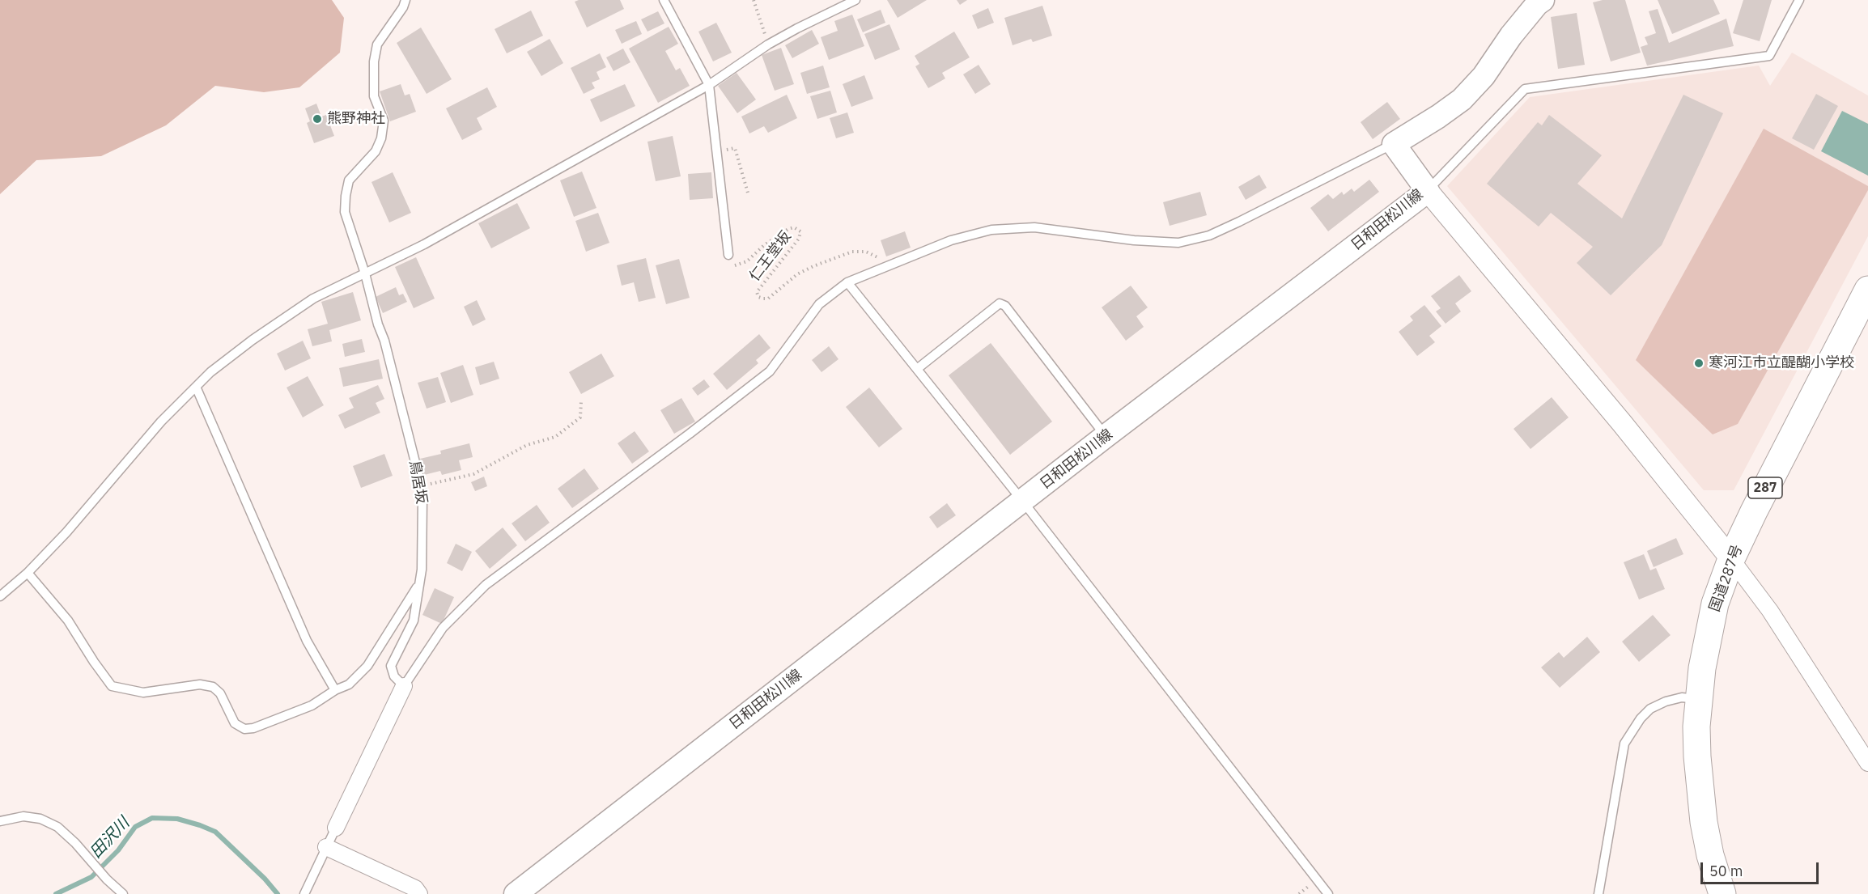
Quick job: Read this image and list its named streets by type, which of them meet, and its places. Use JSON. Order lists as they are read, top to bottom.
{
  "streets": {
    "highway": ["287", "国道287号"],
    "main road": ["日和田松川線"],
    "lane": ["鳥居坂"],
    "path": ["仁王堂坂"]
  },
  "water": ["田沢川"],
  "places": ["熊野神社", "寒河江市立醍醐小学校"],
  "scale_bar": "50 m"
}
